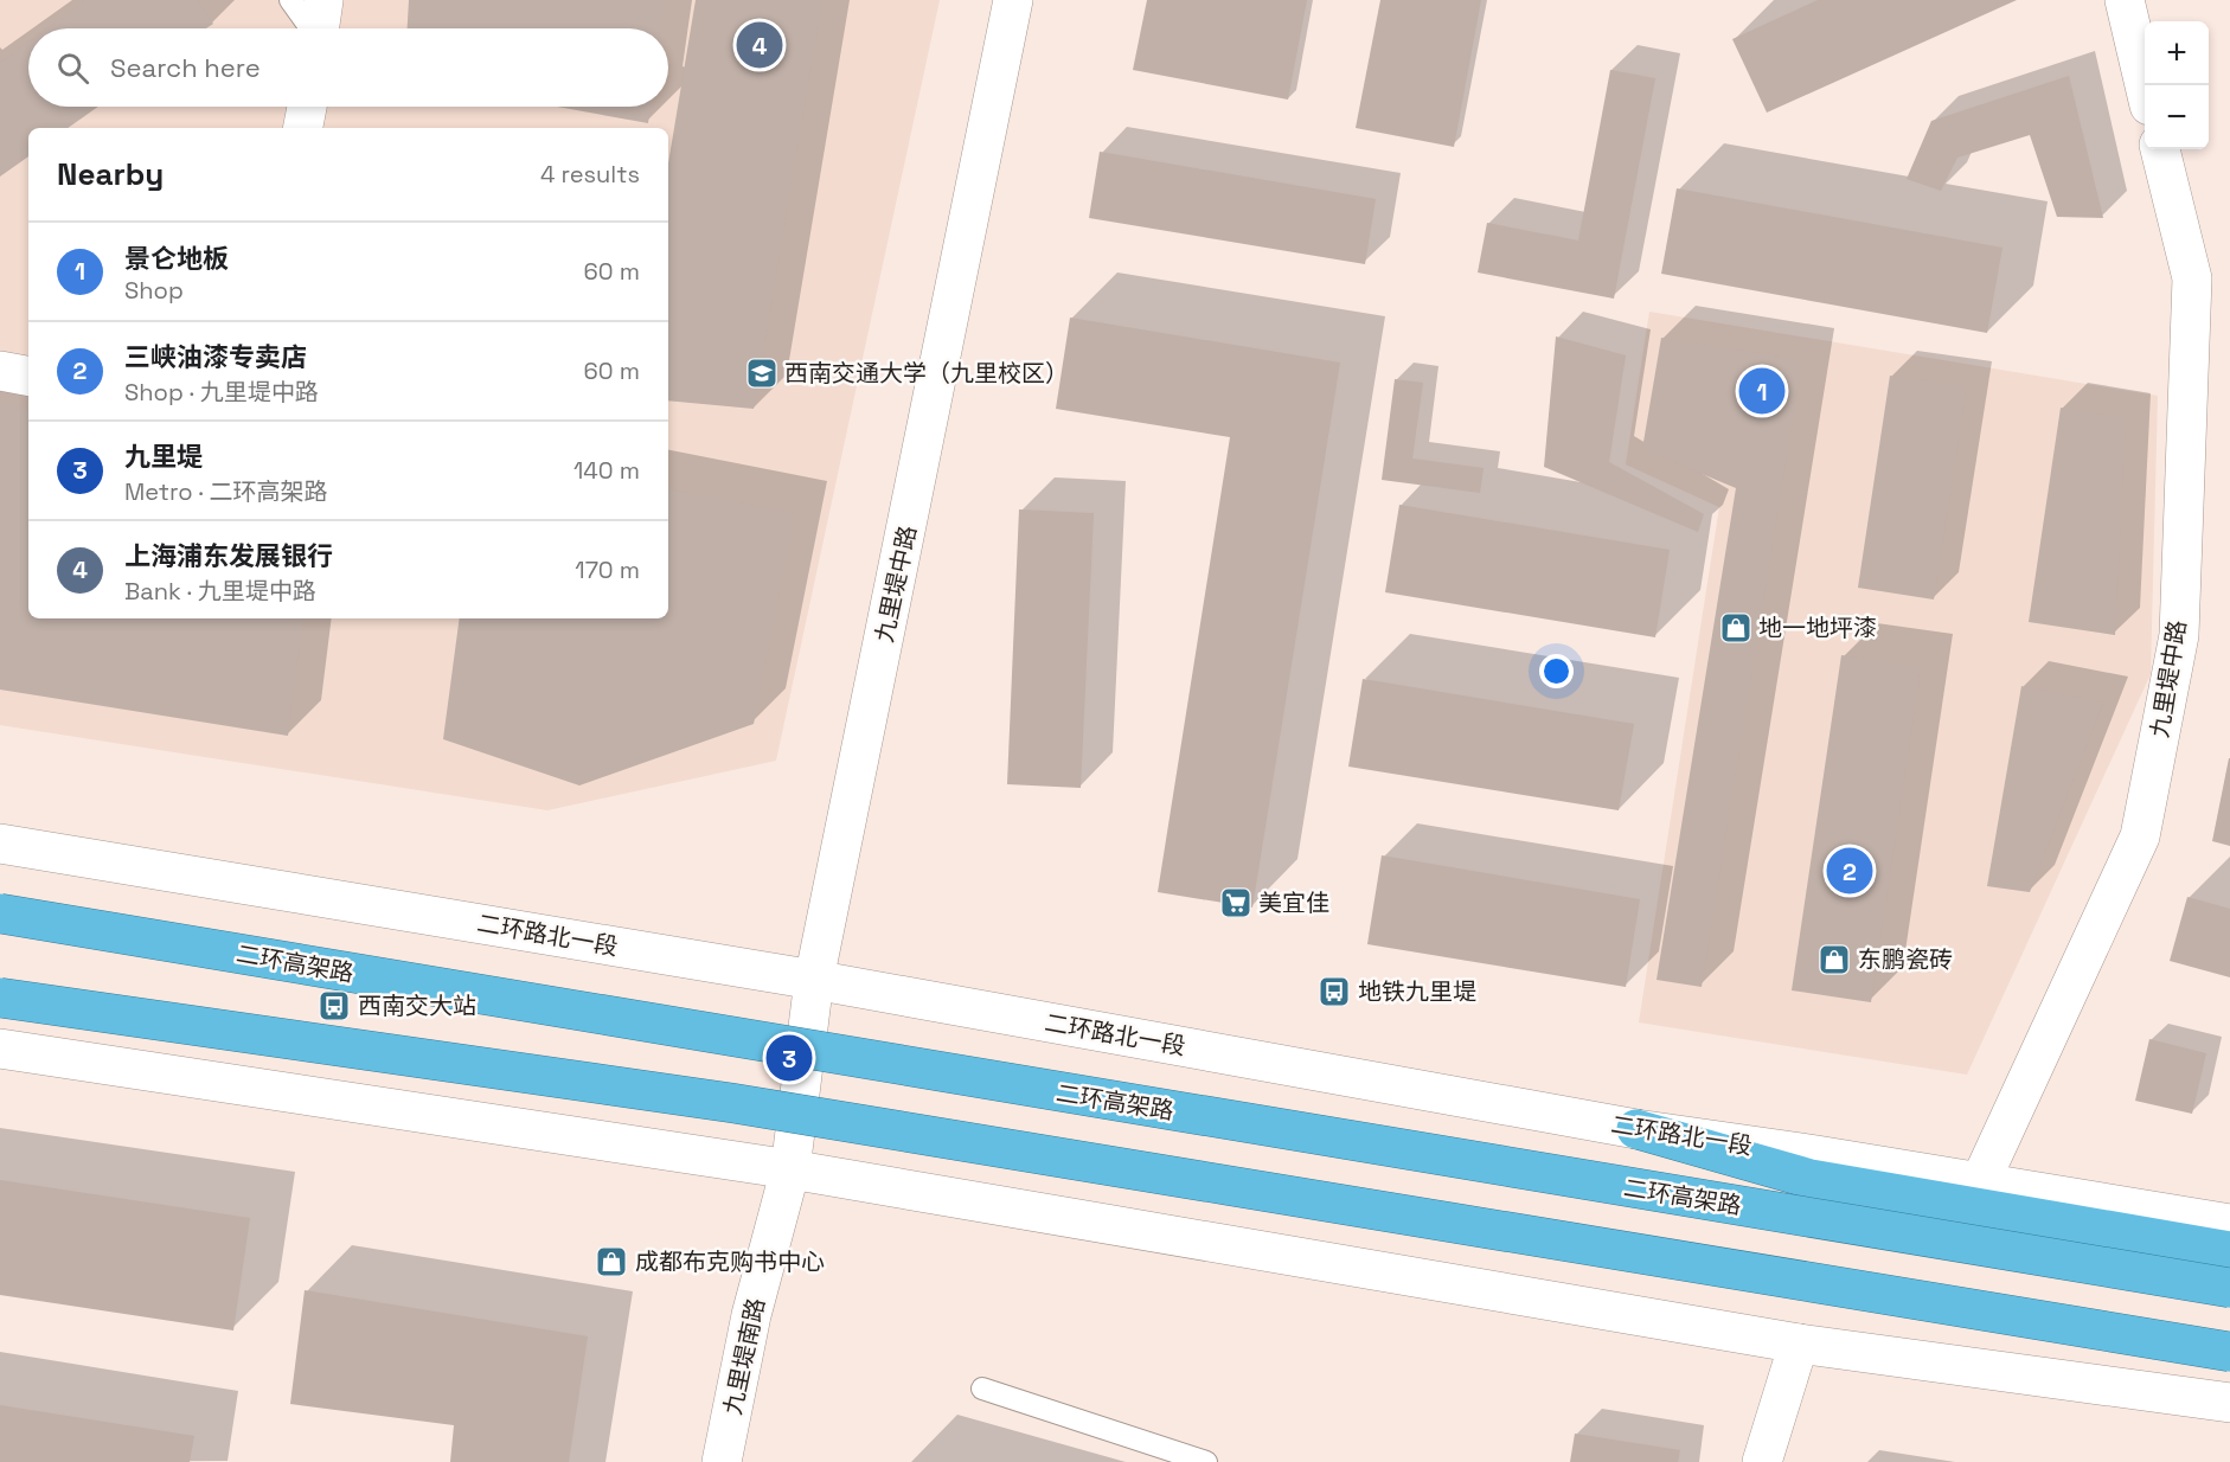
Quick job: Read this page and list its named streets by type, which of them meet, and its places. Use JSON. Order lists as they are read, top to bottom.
{
  "streets": {
    "highway": ["二环高架路"],
    "main road": ["九里堤中路", "二环路北一段", "九里堤南路"]
  },
  "crossings": [
    ["九里堤中路", "二环路北一段"],
    ["九里堤中路", "九里堤南路"]
  ],
  "places": {
    "school or university": ["西南交通大学（九里校区）"],
    "shop": ["地一地坪漆", "东鹏瓷砖", "成都布克购书中心"],
    "supermarket": ["美宜佳"],
    "bus stop": ["地铁九里堤", "西南交大站"]
  },
  "page": {
    "pins": [
      "4",
      "1",
      "2",
      "3"
    ],
    "map_buttons": ["+", "−"],
    "search": "Search here",
    "heading": ["Nearby", "4 results"],
    "list": [
      {
        "mark": "1",
        "name": "景仑地板",
        "note": "Shop",
        "value": "60 m"
      },
      {
        "mark": "2",
        "name": "三峡油漆专卖店",
        "note": "Shop · 九里堤中路",
        "value": "60 m"
      },
      {
        "mark": "3",
        "name": "九里堤",
        "note": "Metro · 二环高架路",
        "value": "140 m"
      },
      {
        "mark": "4",
        "name": "上海浦东发展银行",
        "note": "Bank · 九里堤中路",
        "value": "170 m"
      }
    ]
  }
}
